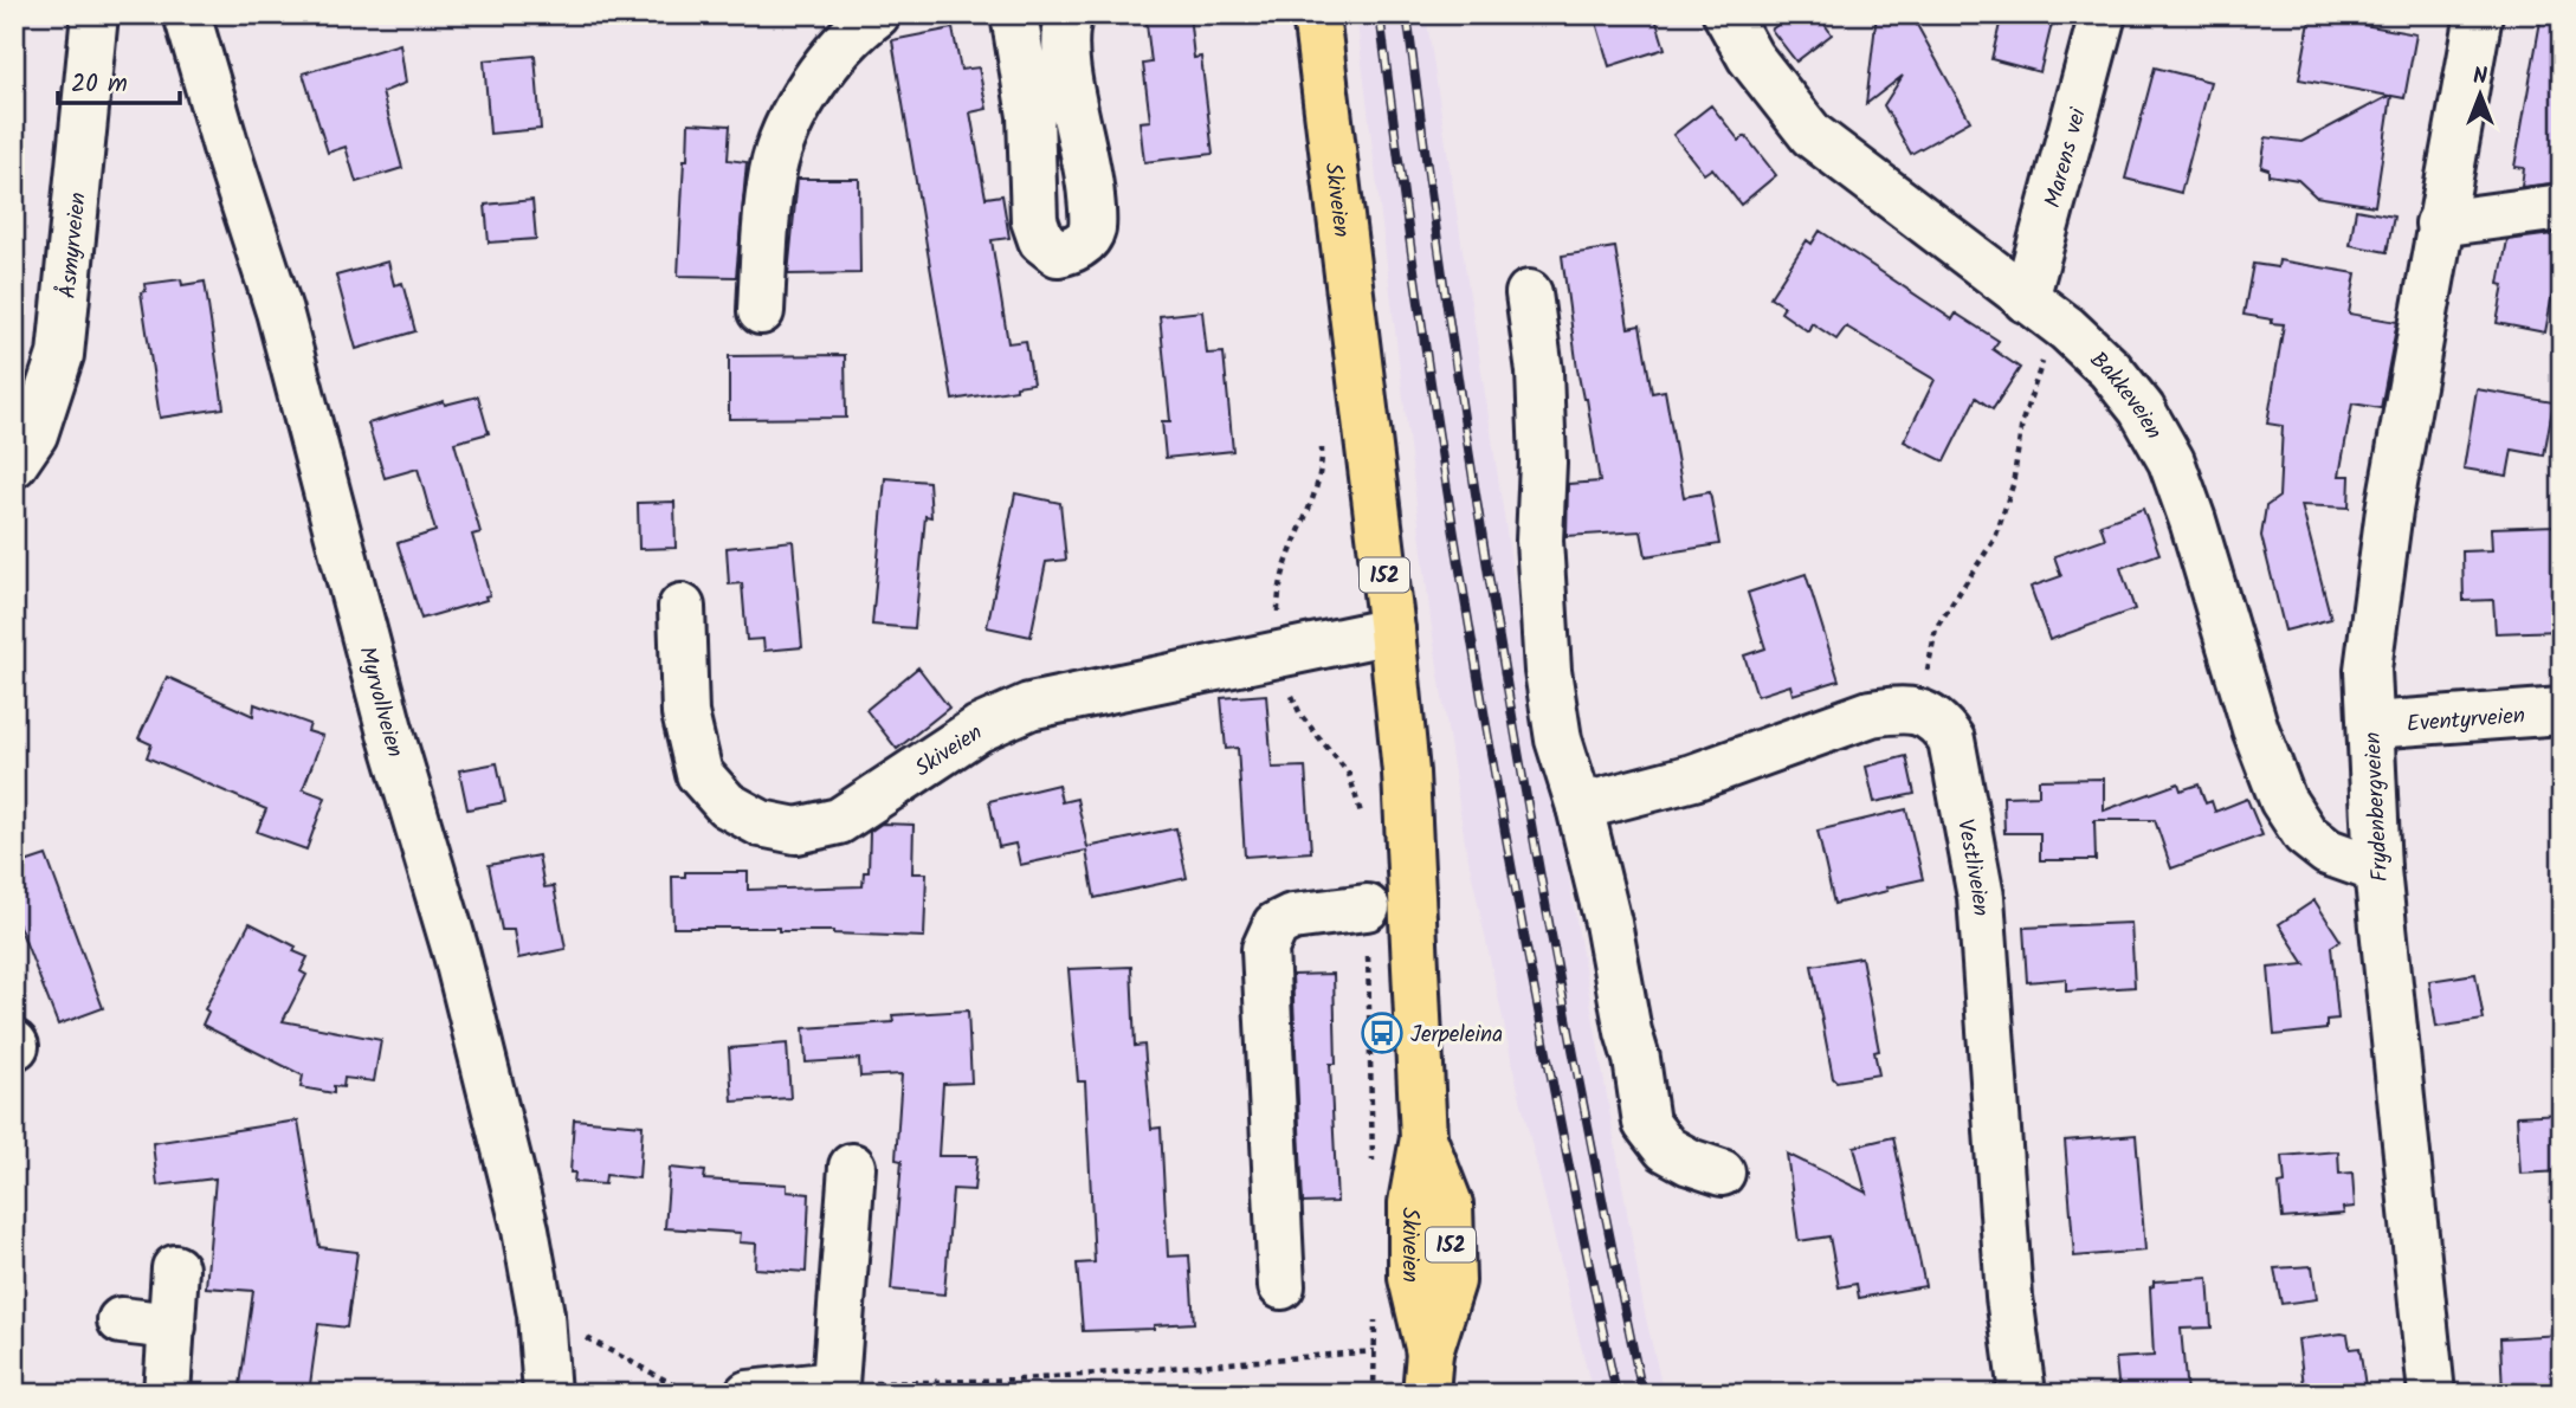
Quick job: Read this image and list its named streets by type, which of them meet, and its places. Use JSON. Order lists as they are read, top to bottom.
{
  "streets": {
    "main road": ["Skiveien", "152"],
    "street": [
      "Marens vei",
      "Åsmyrveien",
      "Bakkeveien",
      "Myrvollveien",
      "Eventyrveien",
      "Frydenbergveien",
      "Vestliveien"
    ]
  },
  "crossings": [
    ["Marens vei", "Bakkeveien"],
    ["Bakkeveien", "Frydenbergveien"],
    ["Eventyrveien", "Frydenbergveien"]
  ],
  "places": {
    "bus stop": ["Jerpeleina"]
  },
  "scale_bar": "20 m",
  "north": "top"
}
